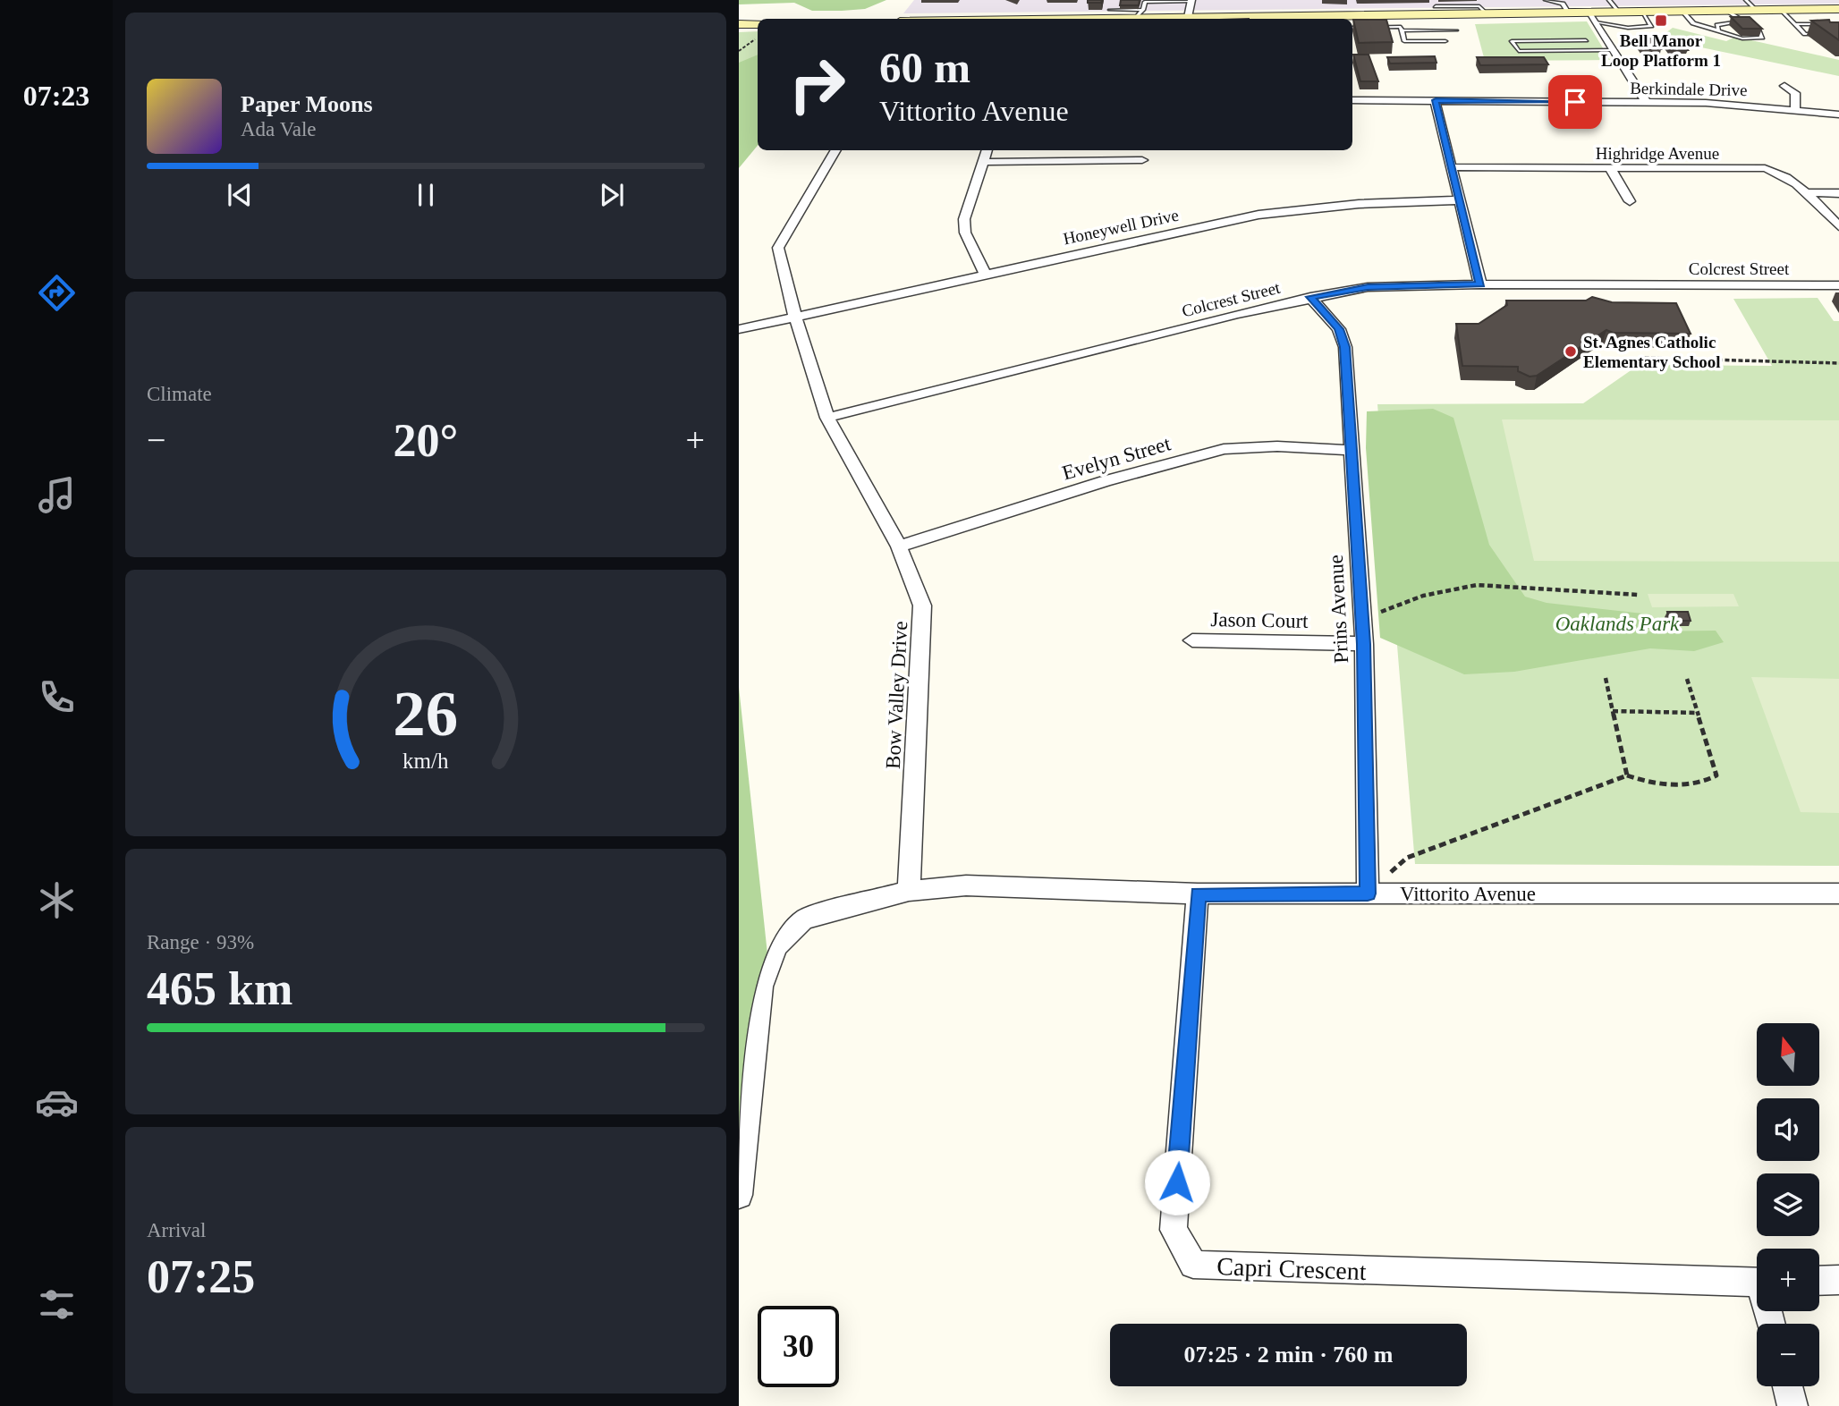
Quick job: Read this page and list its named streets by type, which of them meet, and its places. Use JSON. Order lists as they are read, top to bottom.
{
  "streets": {
    "street": [
      "Berkindale Drive",
      "Highridge Avenue",
      "Honeywell Drive",
      "Colcrest Street",
      "Evelyn Street",
      "Prins Avenue",
      "Jason Court",
      "Bow Valley Drive",
      "Vittorito Avenue",
      "Capri Crescent"
    ]
  },
  "crossings": [
    ["Honeywell Drive", "Bow Valley Drive"],
    ["Colcrest Street", "Prins Avenue"],
    ["Colcrest Street", "Bow Valley Drive"],
    ["Evelyn Street", "Prins Avenue"],
    ["Evelyn Street", "Bow Valley Drive"],
    ["Prins Avenue", "Jason Court"],
    ["Prins Avenue", "Vittorito Avenue"],
    ["Bow Valley Drive", "Vittorito Avenue"],
    ["Vittorito Avenue", "Capri Crescent"]
  ],
  "parks": ["Oaklands Park"],
  "places": {
    "transit": ["Bell Manor Loop Platform 1"],
    "other": ["St. Agnes Catholic Elementary School"]
  },
  "north": "top",
  "page": {
    "tabs": "07:23",
    "turn": ["60 m", "Vittorito Avenue"],
    "song": ["Paper Moons", "Ada Vale"],
    "tile": [
      "Climate",
      ["Range · 93%", "465 km"],
      ["Arrival", "07:25"]
    ],
    "heat": ["−", "20°", "+"],
    "map_buttons": ["+", "−"],
    "limit": "30",
    "trip": "07:25 · 2 min · 760 m",
    "gauge": ["26", "km/h"]
  }
}
